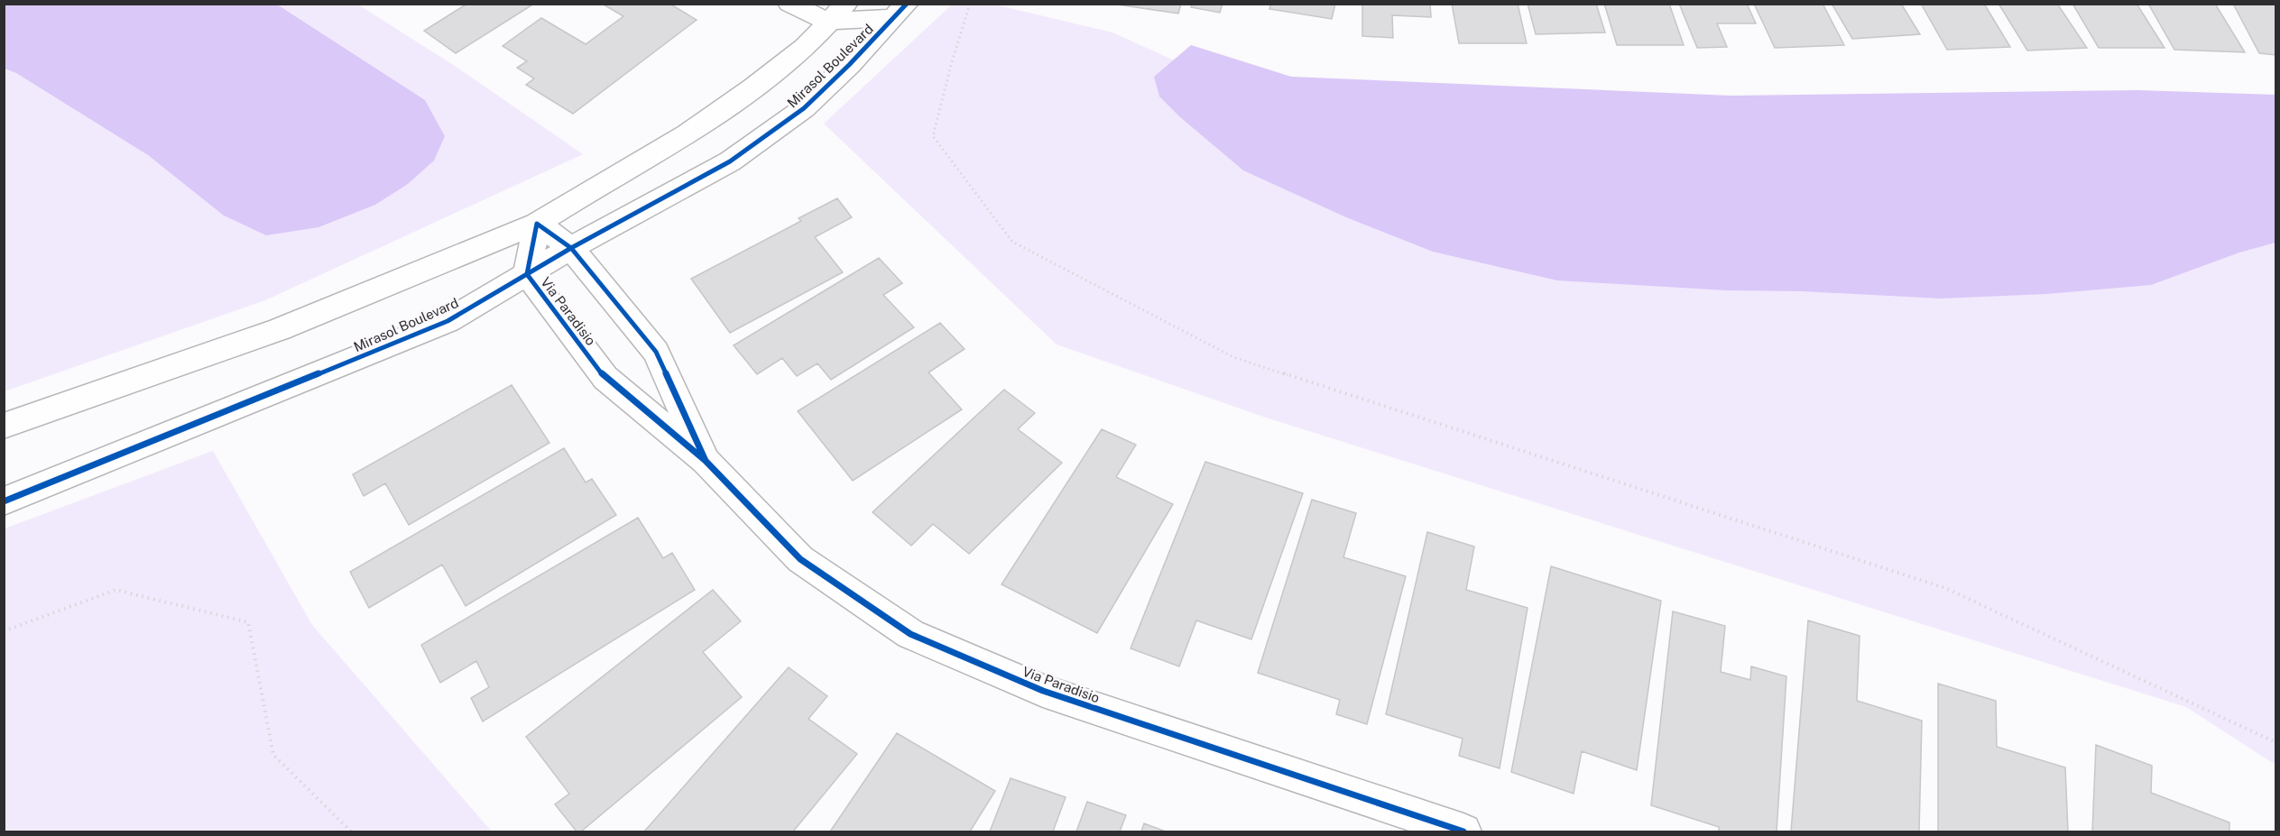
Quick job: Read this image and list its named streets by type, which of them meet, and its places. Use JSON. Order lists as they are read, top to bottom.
{
  "streets": {
    "street": ["Mirasol Boulevard", "Via Paradisio"]
  },
  "crossings": [
    ["Mirasol Boulevard", "Via Paradisio"]
  ]
}
